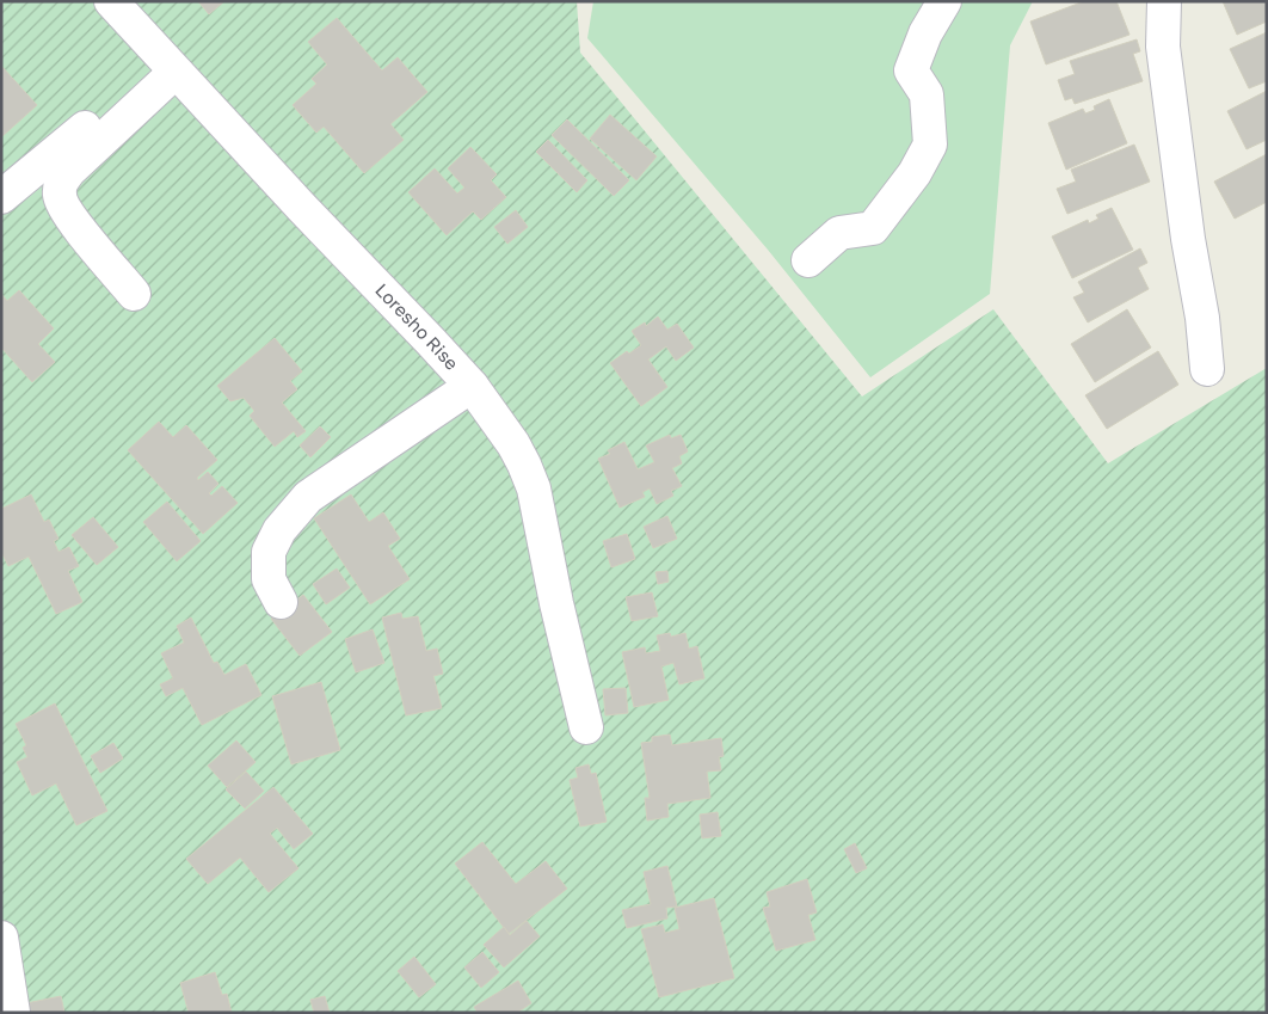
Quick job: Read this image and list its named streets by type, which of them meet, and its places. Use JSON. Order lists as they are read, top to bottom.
{
  "streets": {
    "street": ["Loresho Rise"]
  }
}
